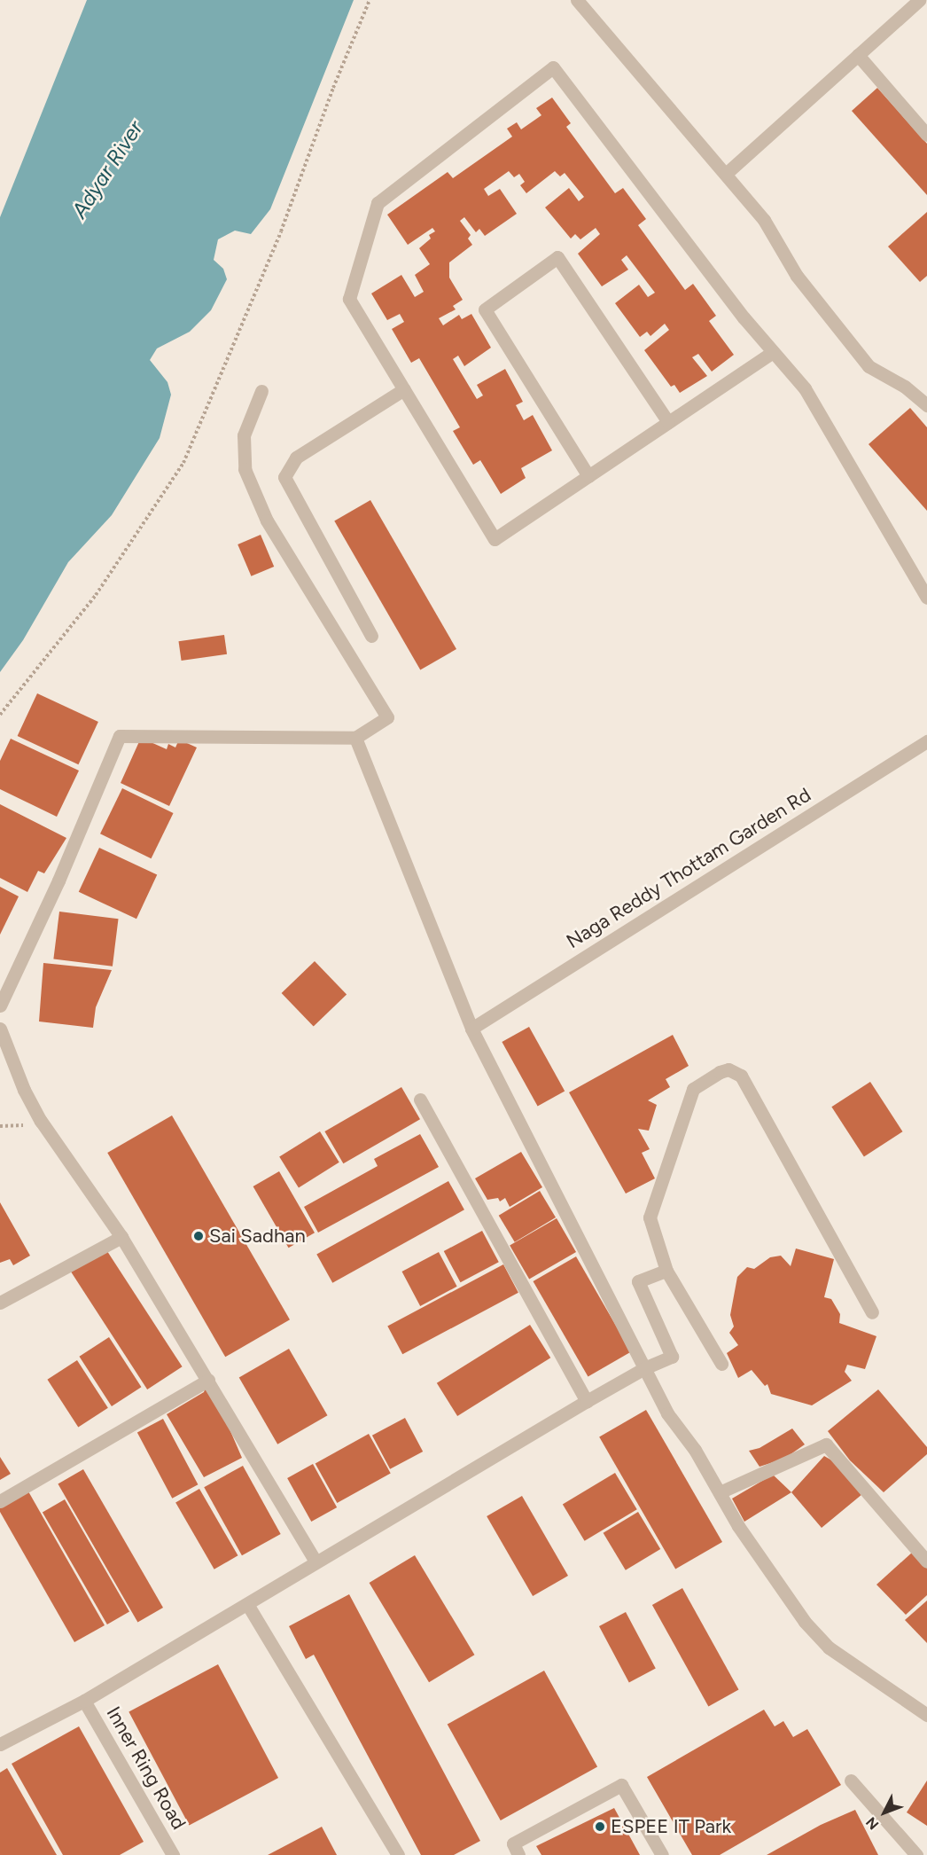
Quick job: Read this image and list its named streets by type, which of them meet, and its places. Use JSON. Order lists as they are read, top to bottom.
{
  "streets": {
    "street": ["Naga Reddy Thottam Garden Rd", "Inner Ring Road"]
  },
  "water": ["Adyar River"],
  "places": ["Sai Sadhan", "ESPEE IT Park"],
  "north": "bottom left"
}
